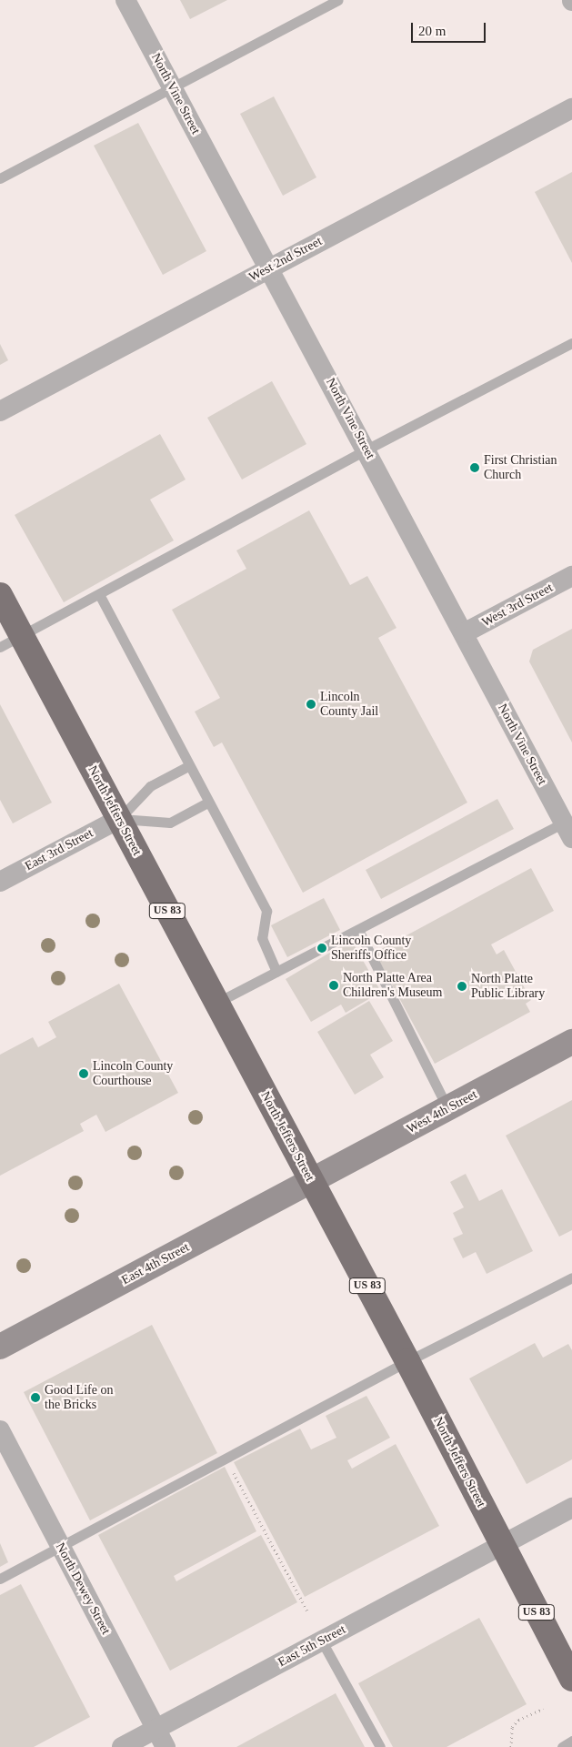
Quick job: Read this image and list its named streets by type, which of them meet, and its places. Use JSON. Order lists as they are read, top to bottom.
{
  "streets": {
    "highway": ["North Jeffers Street", "US 83"],
    "main road": ["West 4th Street", "East 4th Street"],
    "street": [
      "North Vine Street",
      "West 2nd Street",
      "West 3rd Street",
      "East 3rd Street",
      "North Dewey Street",
      "East 5th Street"
    ]
  },
  "crossings": [
    ["North Vine Street", "West 2nd Street"],
    ["North Vine Street", "West 3rd Street"],
    ["North Jeffers Street", "East 3rd Street"],
    ["North Jeffers Street", "West 4th Street"],
    ["North Jeffers Street", "East 4th Street"],
    ["North Jeffers Street", "East 5th Street"],
    ["West 4th Street", "East 4th Street"],
    ["North Dewey Street", "East 5th Street"]
  ],
  "places": [
    "First Christian Church",
    "Lincoln County Jail",
    "Lincoln County Sheriffs Office",
    "North Platte Area Children's Museum",
    "North Platte Public Library",
    "Lincoln County Courthouse",
    "Good Life on the Bricks"
  ],
  "scale_bar": "20 m"
}
